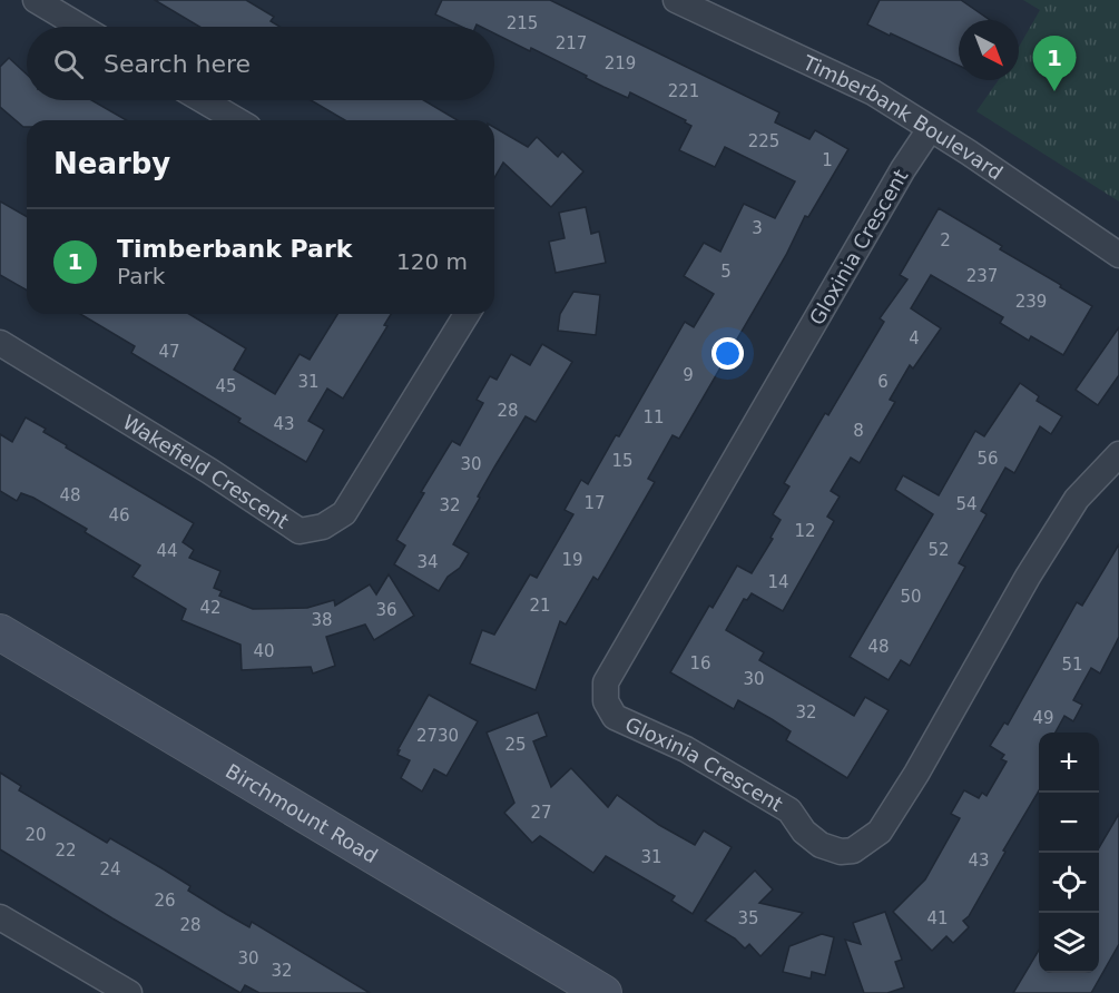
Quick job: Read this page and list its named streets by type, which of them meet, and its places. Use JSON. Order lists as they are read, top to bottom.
{
  "streets": {
    "main road": ["Birchmount Road"],
    "street": ["Timberbank Boulevard", "Gloxinia Crescent", "Wakefield Crescent"]
  },
  "crossings": [
    ["Timberbank Boulevard", "Gloxinia Crescent"]
  ],
  "house_numbers": [
    "215",
    "217",
    "219",
    "221",
    "225",
    "1",
    "3",
    "2",
    "5",
    "237",
    "239",
    "4",
    "47",
    "9",
    "31",
    "6",
    "45",
    "28",
    "11",
    "43",
    "8",
    "56",
    "15",
    "30",
    "48",
    "17",
    "54",
    "32",
    "46",
    "12",
    "52",
    "44",
    "19",
    "34",
    "14",
    "50",
    "21",
    "42",
    "36",
    "38",
    "48",
    "40",
    "16",
    "51",
    "30",
    "32",
    "49",
    "2730",
    "25",
    "27",
    "20",
    "22",
    "31",
    "43",
    "24",
    "26",
    "35",
    "41",
    "28",
    "30",
    "32"
  ],
  "north": "bottom right",
  "page": {
    "search": "Search here",
    "pins": "1",
    "heading": "Nearby",
    "list": [
      {
        "mark": "1",
        "name": "Timberbank Park",
        "note": "Park",
        "value": "120 m"
      }
    ],
    "map_buttons": ["+", "−"]
  }
}
